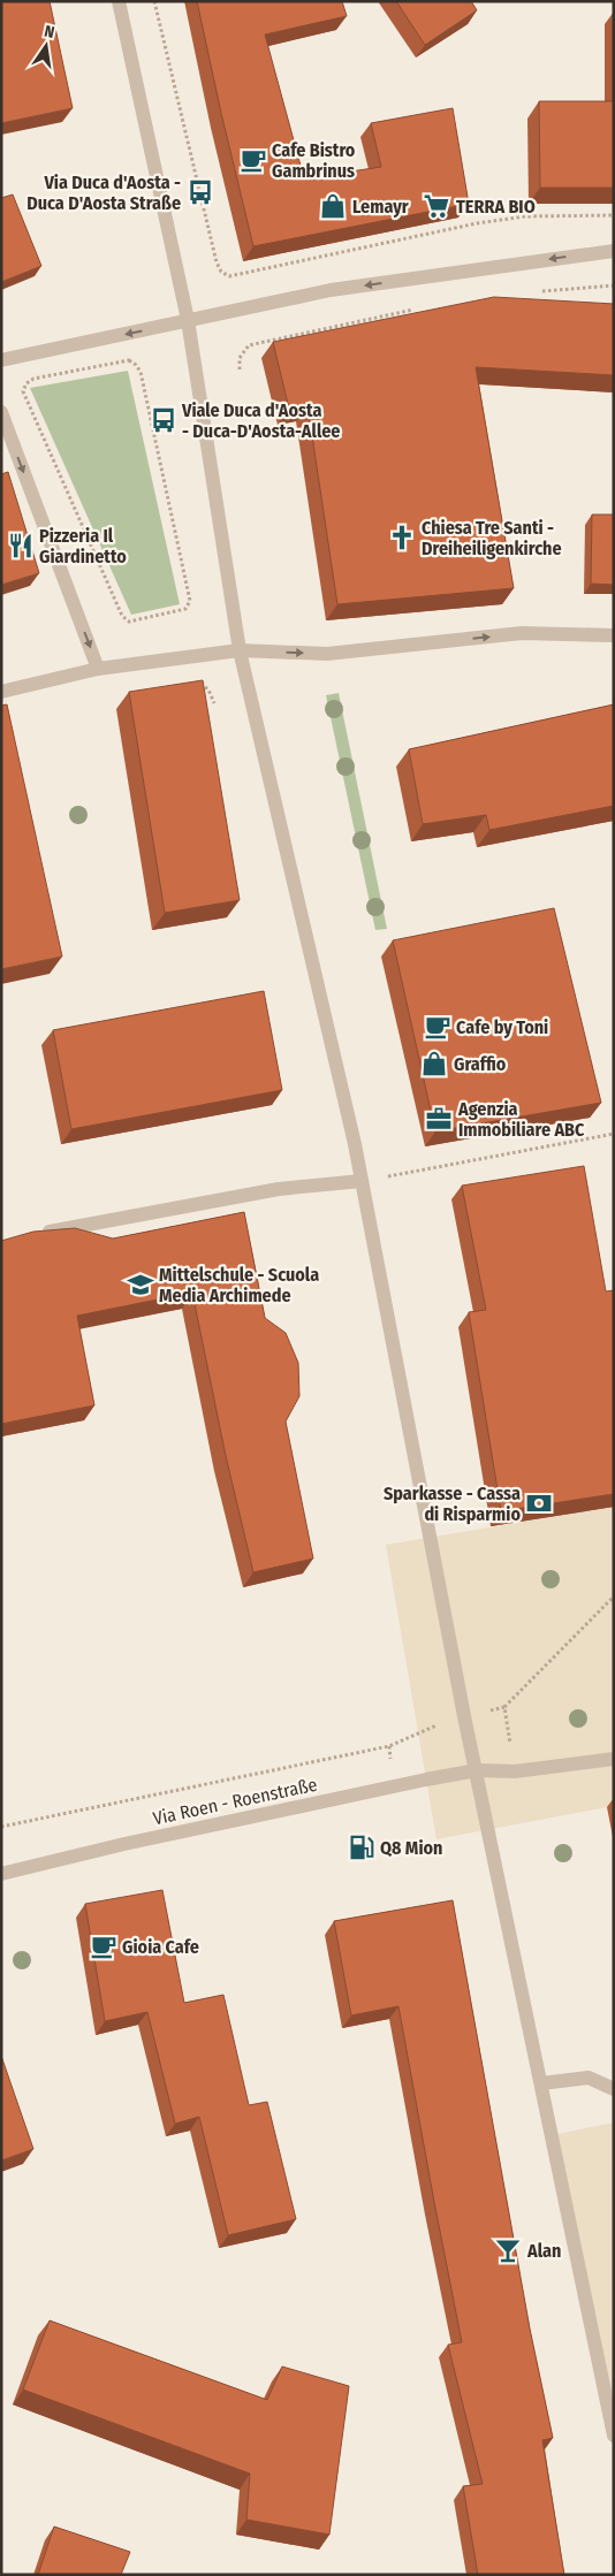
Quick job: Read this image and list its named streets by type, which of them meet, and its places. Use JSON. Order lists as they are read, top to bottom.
{
  "streets": {
    "street": ["Via Roen - Roenstraße"]
  },
  "places": {
    "cafe": ["Cafe Bistro Gambrinus", "Cafe by Toni", "Gioia Cafe"],
    "bus stop": ["Via Duca d'Aosta - Duca D'Aosta Straße", "Viale Duca d'Aosta - Duca-D'Aosta-Allee"],
    "shop": ["Lemayr", "Graffio"],
    "supermarket": ["TERRA BIO"],
    "church": ["Chiesa Tre Santi - Dreiheiligenkirche"],
    "restaurant": ["Pizzeria Il Giardinetto"],
    "office": ["Agenzia Immobiliare ABC"],
    "school or university": ["Mittelschule - Scuola Media Archimede"],
    "bank": ["Sparkasse - Cassa di Risparmio"],
    "fuel station": ["Q8 Mion"],
    "bar": ["Alan"]
  },
  "north": "top"
}
